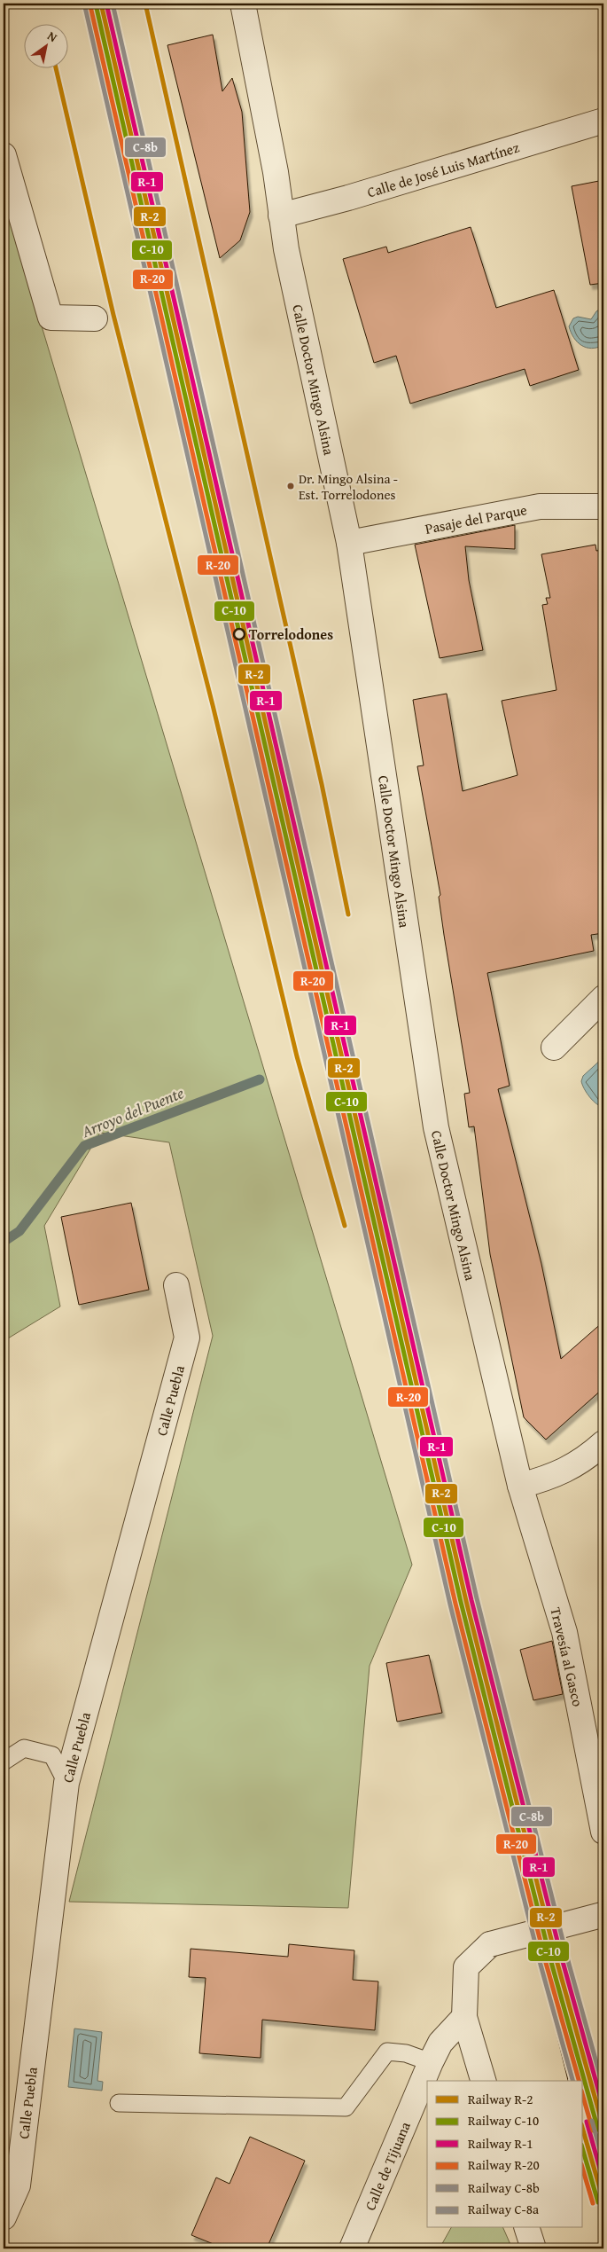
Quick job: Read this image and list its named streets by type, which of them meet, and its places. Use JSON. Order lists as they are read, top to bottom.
{
  "streets": {
    "street": [
      "Calle de José Luis Martínez",
      "Calle Doctor Mingo Alsina",
      "Pasaje del Parque",
      "Calle Puebla",
      "Travesía al Gasco",
      "Calle de Tijuana"
    ]
  },
  "crossings": [
    ["Calle de José Luis Martínez", "Calle Doctor Mingo Alsina"],
    ["Calle Doctor Mingo Alsina", "Pasaje del Parque"],
    ["Calle Doctor Mingo Alsina", "Travesía al Gasco"]
  ],
  "water": ["Arroyo del Puente"],
  "places": ["Dr. Mingo Alsina - Est. Torrelodones", "Torrelodones"],
  "lines": [
    "rail line R-2",
    "rail line R-1",
    "rail line C-8b",
    "rail line C-10",
    "rail line R-20",
    "rail line C-8a"
  ],
  "legend": [
    "Railway R-2",
    "Railway C-10",
    "Railway R-1",
    "Railway R-20",
    "Railway C-8b",
    "Railway C-8a"
  ],
  "north": "top right"
}
